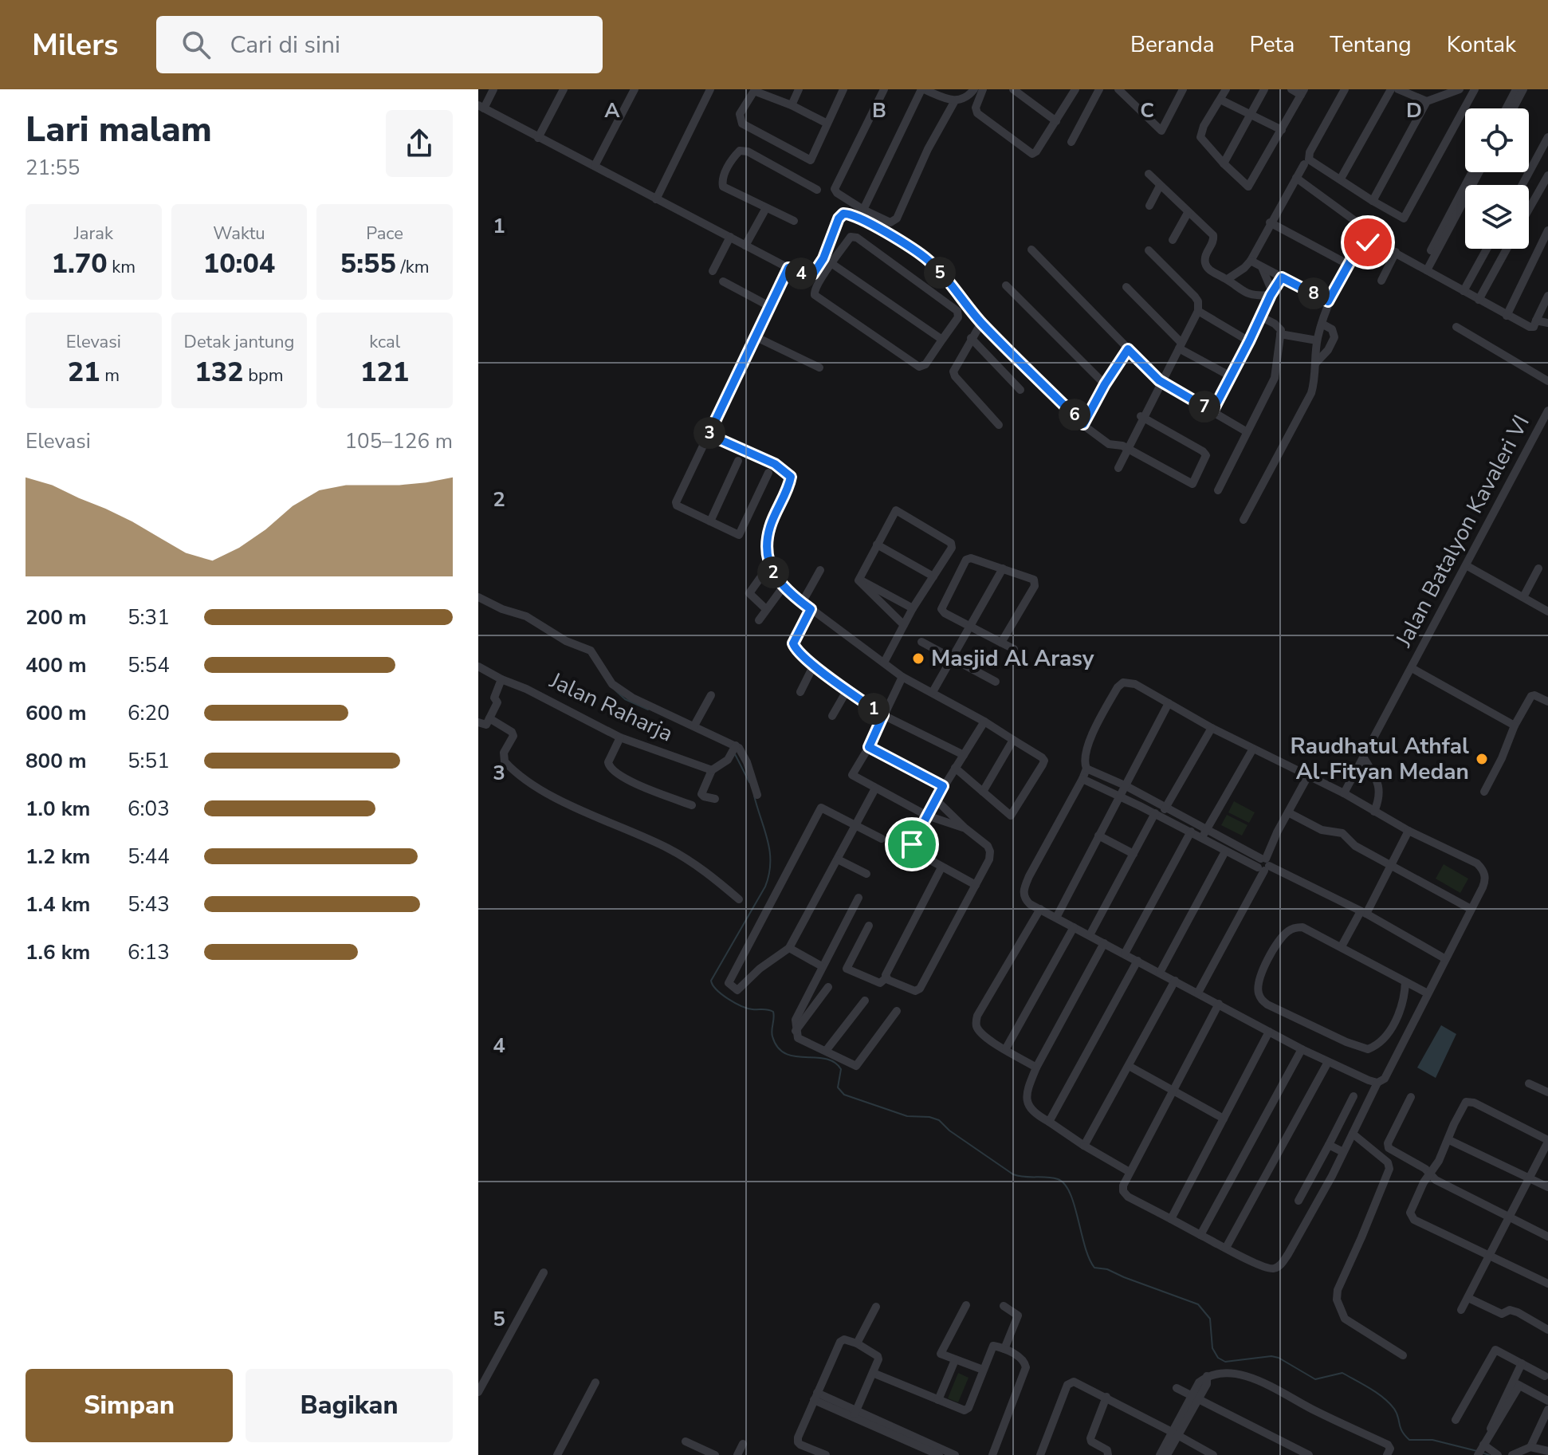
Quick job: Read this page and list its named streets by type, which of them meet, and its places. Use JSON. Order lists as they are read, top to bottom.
{
  "streets": {
    "street": ["Jalan Batalyon Kavaleri VI", "Jalan Raharja"]
  },
  "places": ["Masjid Al Arasy", "Raudhatul Athfal Al-Fityan Medan"],
  "page": {
    "header": "Milers",
    "search": "Cari di sini",
    "nav": [
      "Beranda",
      "Peta",
      "Tentang",
      "Kontak"
    ],
    "heading": ["Lari malam", "21:55"],
    "stats": [
      ["Jarak", "1.70 km"],
      ["Waktu", "10:04"],
      ["Pace", "5:55 /km"],
      ["Elevasi", "21 m"],
      ["Detak jantung", "132 bpm"],
      ["kcal", "121"]
    ],
    "pins": [
      "5",
      "4",
      "8",
      "7",
      "6",
      "3",
      "2",
      "1"
    ],
    "chart": ["Elevasi", "105–126 m"],
    "list": [
      {
        "name": "200 m",
        "note": "5:31"
      },
      {
        "name": "400 m",
        "note": "5:54"
      },
      {
        "name": "600 m",
        "note": "6:20"
      },
      {
        "name": "800 m",
        "note": "5:51"
      },
      {
        "name": "1.0 km",
        "note": "6:03"
      },
      {
        "name": "1.2 km",
        "note": "5:44"
      },
      {
        "name": "1.4 km",
        "note": "5:43"
      },
      {
        "name": "1.6 km",
        "note": "6:13"
      }
    ],
    "buttons": ["Simpan", "Bagikan"]
  },
  "grid": {
    "columns": [
      "A",
      "B",
      "C",
      "D"
    ],
    "rows": [
      "1",
      "2",
      "3",
      "4",
      "5"
    ]
  }
}
